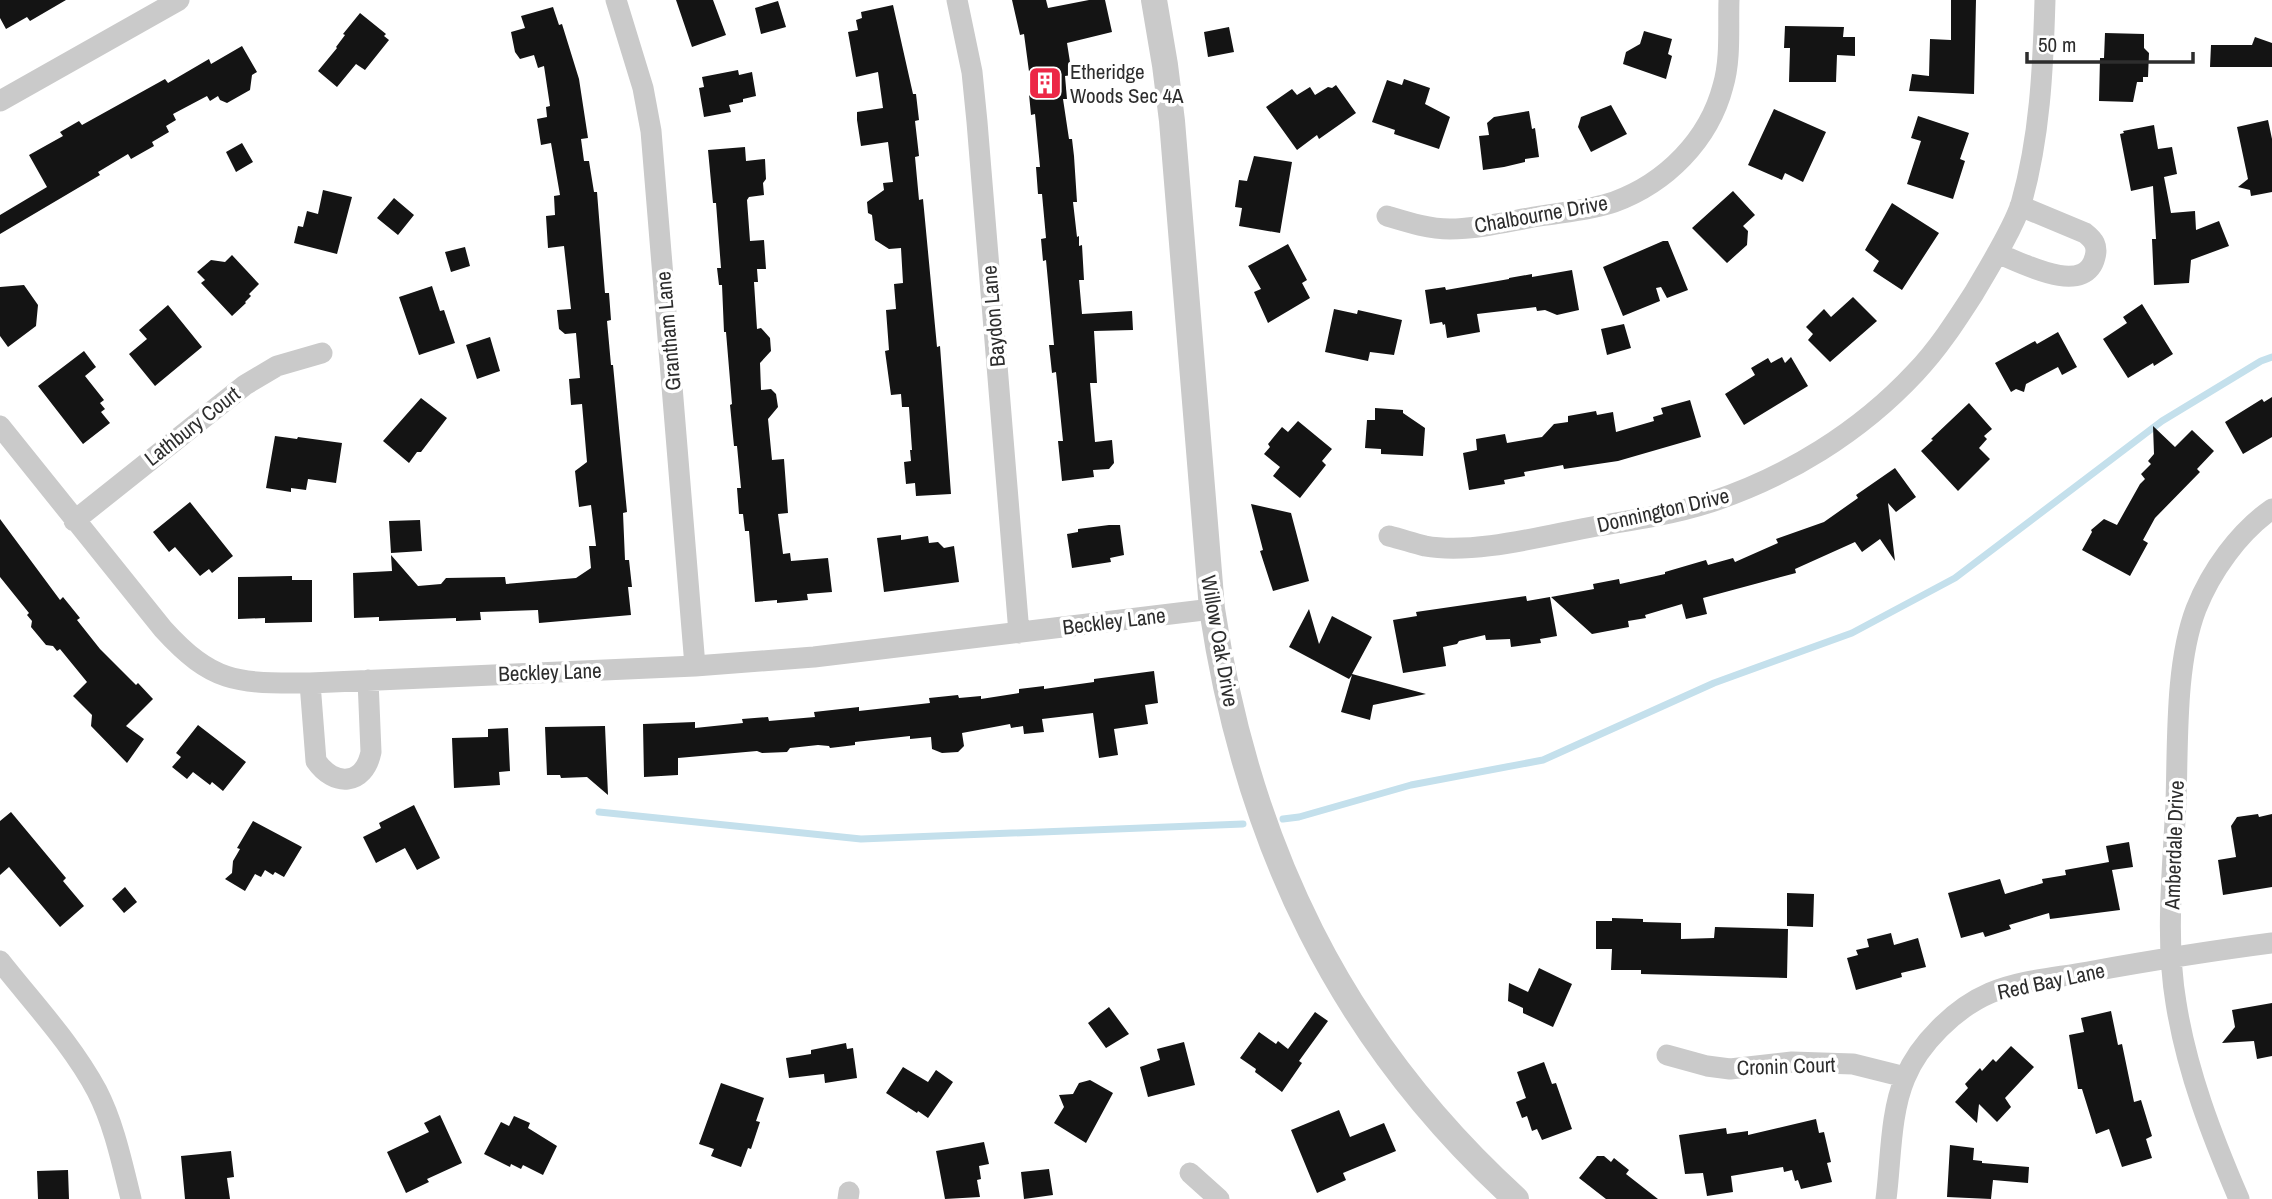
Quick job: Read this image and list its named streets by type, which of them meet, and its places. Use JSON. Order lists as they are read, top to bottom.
{
  "streets": {
    "street": [
      "Chalbourne Drive",
      "Baydon Lane",
      "Grantham Lane",
      "Lathbury Court",
      "Donnington Drive",
      "Beckley Lane",
      "Willow Oak Drive",
      "Amberdale Drive",
      "Red Bay Lane",
      "Cronin Court"
    ]
  },
  "crossings": [
    ["Baydon Lane", "Beckley Lane"],
    ["Grantham Lane", "Beckley Lane"],
    ["Lathbury Court", "Beckley Lane"],
    ["Beckley Lane", "Willow Oak Drive"],
    ["Amberdale Drive", "Red Bay Lane"],
    ["Red Bay Lane", "Cronin Court"]
  ],
  "places": {
    "building": ["Etheridge Woods Sec 4A"]
  },
  "scale_bar": "50 m"
}
